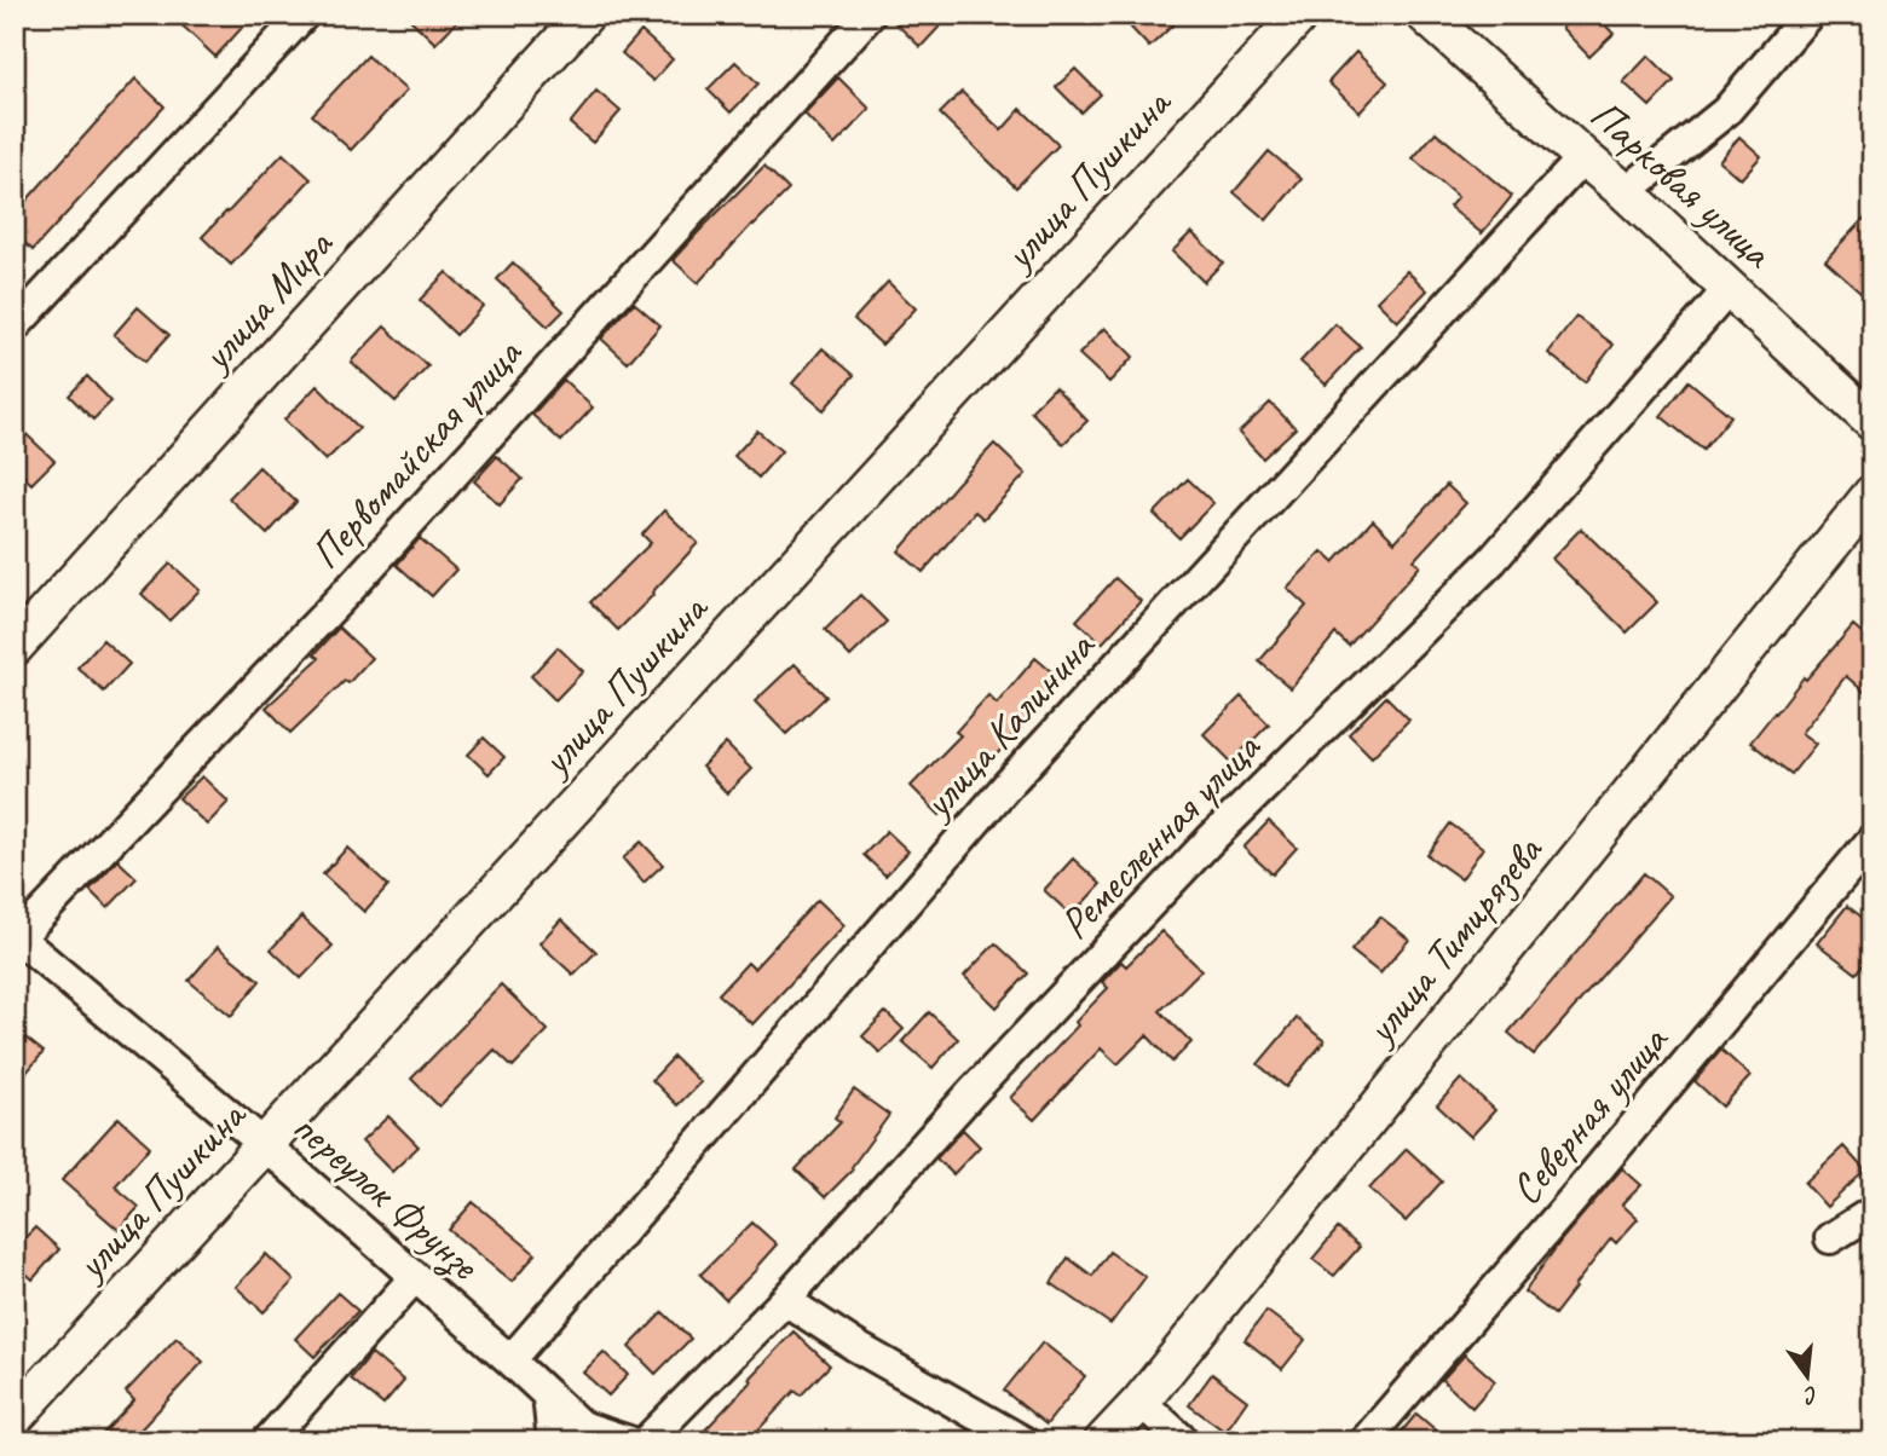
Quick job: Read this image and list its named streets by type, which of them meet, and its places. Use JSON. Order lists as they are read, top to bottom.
{
  "streets": {
    "street": [
      "улица Пушкина",
      "Парковая улица",
      "улица Мира",
      "Первомайская улица",
      "улица Калинина",
      "Ремесленная улица",
      "улица Тимирязева",
      "Северная улица",
      "переулок Фрунзе"
    ]
  },
  "crossings": [
    ["улица Пушкина", "переулок Фрунзе"],
    ["Парковая улица", "улица Калинина"],
    ["Парковая улица", "Ремесленная улица"],
    ["Первомайская улица", "переулок Фрунзе"],
    ["улица Калинина", "переулок Фрунзе"]
  ],
  "north": "bottom"
}
